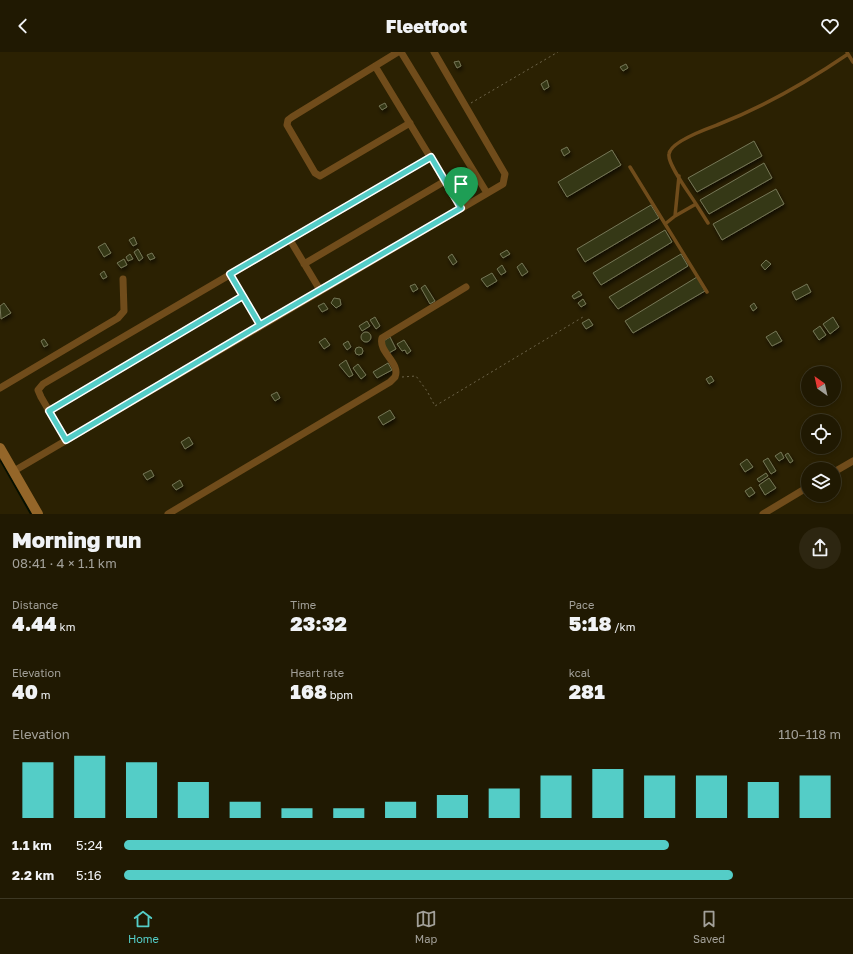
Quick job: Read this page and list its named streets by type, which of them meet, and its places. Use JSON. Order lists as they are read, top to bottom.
{
  "north": "top left",
  "page": {
    "header": "Fleetfoot",
    "heading": ["Morning run", "08:41 · 4 × 1.1 km"],
    "stats": [
      ["Distance", "4.44 km"],
      ["Time", "23:32"],
      ["Pace", "5:18 /km"],
      ["Elevation", "40 m"],
      ["Heart rate", "168 bpm"],
      ["kcal", "281"]
    ],
    "chart": ["Elevation", "110–118 m"],
    "list": [
      {
        "name": "1.1 km",
        "note": "5:24"
      },
      {
        "name": "2.2 km",
        "note": "5:16"
      }
    ],
    "tabs": ["Home", "Map", "Saved"]
  }
}
